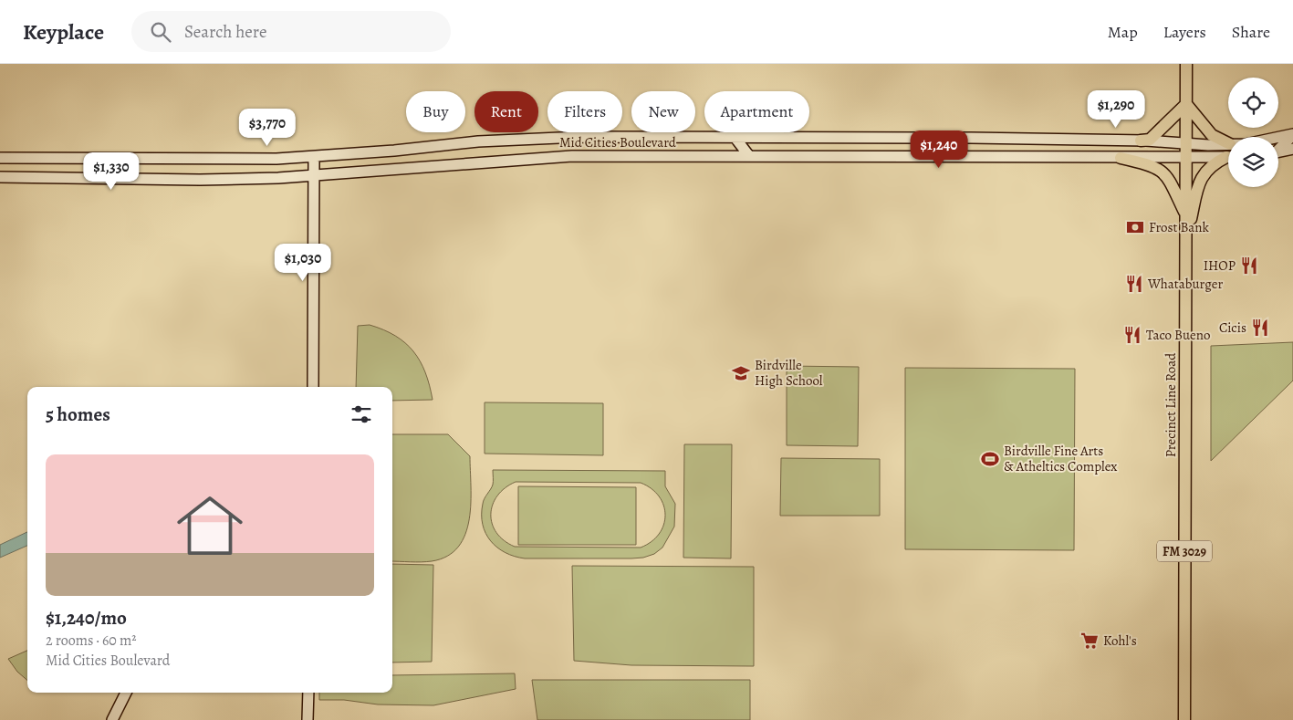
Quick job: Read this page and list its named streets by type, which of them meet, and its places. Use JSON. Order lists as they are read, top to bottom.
{
  "streets": {
    "main road": ["Mid Cities Boulevard", "Precinct Line Road", "FM 3029"]
  },
  "crossings": [
    ["Mid Cities Boulevard", "Precinct Line Road"]
  ],
  "places": {
    "bank": ["Frost Bank"],
    "restaurant": [
      "IHOP",
      "Whataburger",
      "Cicis",
      "Taco Bueno"
    ],
    "school or university": ["Birdville High School"],
    "sports": ["Birdville Fine Arts & Atheltics Complex"],
    "supermarket": ["Kohl's"]
  },
  "page": {
    "header": "Keyplace",
    "search": "Search here",
    "nav": ["Map", "Layers", "Share"],
    "price": [
      "$1,290",
      "$3,770",
      "$1,240",
      "$1,330",
      "$1,030"
    ],
    "chip": [
      "Buy",
      "Rent",
      "Filters",
      "New",
      "Apartment"
    ],
    "heading": "5 homes",
    "list": [
      {
        "name": "$1,240/mo",
        "note": "2 rooms · 60 m² · Mid Cities Boulevard"
      }
    ]
  }
}
